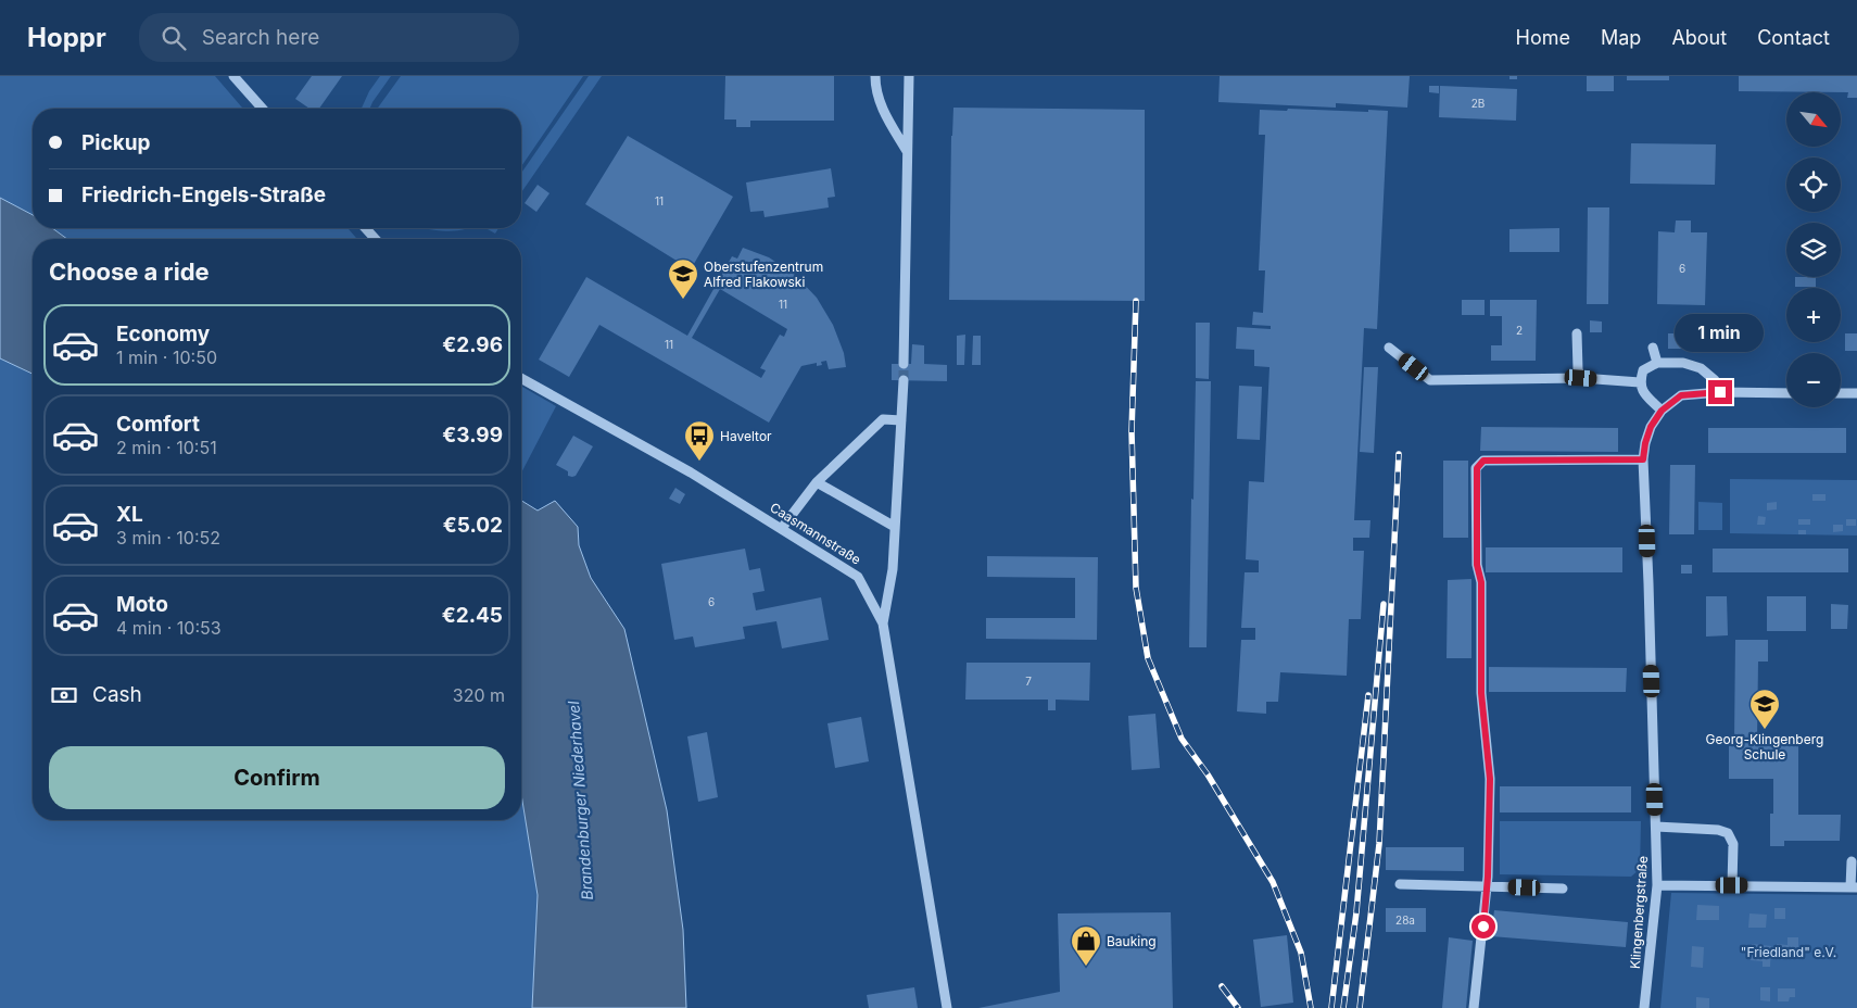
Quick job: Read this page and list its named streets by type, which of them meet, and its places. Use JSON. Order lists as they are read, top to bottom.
{
  "streets": {
    "street": ["Caasmannstraße", "Klingenbergstraße"]
  },
  "water": ["Brandenburger Niederhavel"],
  "parks": ["\"Friedland\" e.V."],
  "places": {
    "school or university": ["Oberstufenzentrum Alfred Flakowski", "Georg-Klingenberg Schule"],
    "bus stop": ["Haveltor"],
    "shop": ["Bauking"]
  },
  "house_numbers": [
    "2B",
    "11",
    "6",
    "11",
    "2",
    "11",
    "6",
    "7",
    "28a"
  ],
  "north": "bottom right",
  "page": {
    "header": "Hoppr",
    "search": "Search here",
    "nav": [
      "Home",
      "Map",
      "About",
      "Contact"
    ],
    "map_buttons": ["+", "−"],
    "banner": ["Pickup", "Friedrich-Engels-Straße"],
    "heading": "Choose a ride",
    "list": [
      {
        "name": "Economy",
        "note": "1 min · 10:50",
        "value": "€2.96"
      },
      {
        "name": "Comfort",
        "note": "2 min · 10:51",
        "value": "€3.99"
      },
      {
        "name": "XL",
        "note": "3 min · 10:52",
        "value": "€5.02"
      },
      {
        "name": "Moto",
        "note": "4 min · 10:53",
        "value": "€2.45"
      }
    ],
    "bubble": "1 min",
    "pay": ["Cash", "320 m"],
    "buttons": "Confirm"
  }
}
